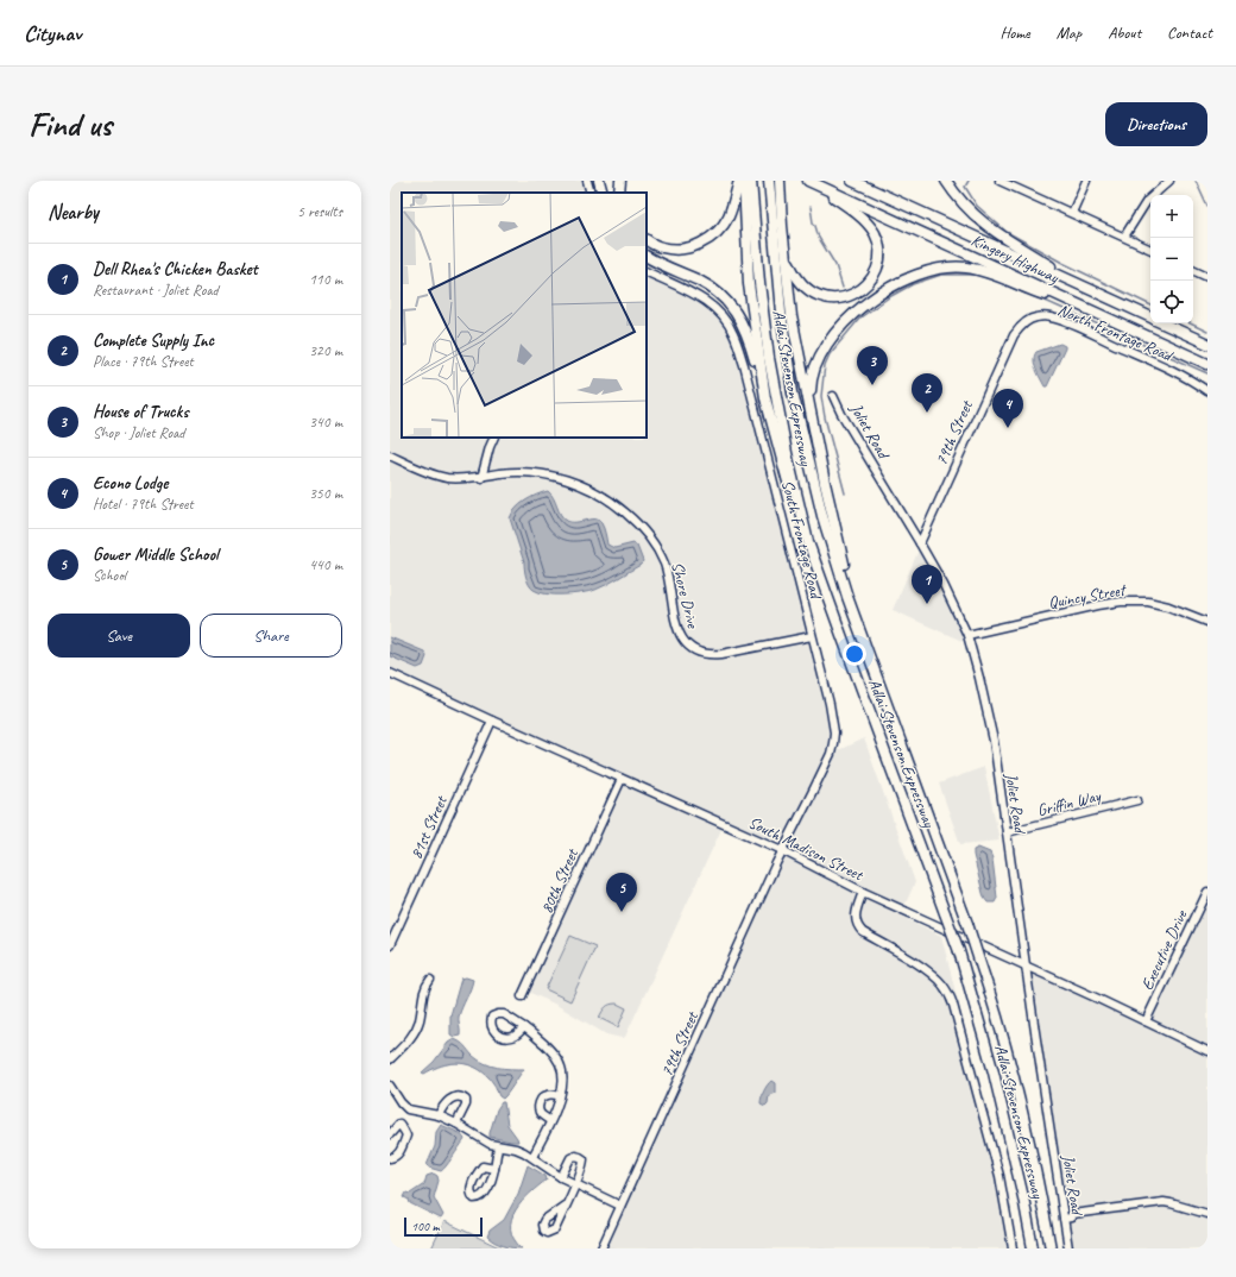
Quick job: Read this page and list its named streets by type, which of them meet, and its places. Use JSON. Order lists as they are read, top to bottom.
{
  "streets": {
    "highway": ["Kingery Highway", "Adlai Stevenson Expressway"],
    "street": [
      "North Frontage Road",
      "Joliet Road",
      "79th Street",
      "South Frontage Road",
      "Shore Drive",
      "Quincy Street",
      "Griffin Way",
      "81st Street",
      "South Madison Street",
      "80th Street",
      "Executive Drive"
    ]
  },
  "crossings": [
    ["North Frontage Road", "79th Street"],
    ["Joliet Road", "79th Street"],
    ["Joliet Road", "Quincy Street"],
    ["Joliet Road", "Griffin Way"],
    ["Joliet Road", "South Madison Street"],
    ["79th Street", "South Frontage Road"],
    ["79th Street", "South Madison Street"],
    ["South Frontage Road", "Shore Drive"],
    ["South Frontage Road", "South Madison Street"],
    ["81st Street", "South Madison Street"],
    ["South Madison Street", "80th Street"],
    ["South Madison Street", "Executive Drive"]
  ],
  "scale_bar": "100 m",
  "page": {
    "header": "Citynav",
    "nav": [
      "Home",
      "Map",
      "About",
      "Contact"
    ],
    "buttons": [
      "Directions",
      ["Save", "Share"]
    ],
    "title": "Find us",
    "heading": ["Nearby", "5 results"],
    "map_buttons": ["+", "−"],
    "list": [
      {
        "mark": "1",
        "name": "Dell Rhea's Chicken Basket",
        "note": "Restaurant · Joliet Road",
        "value": "110 m"
      },
      {
        "mark": "2",
        "name": "Complete Supply Inc",
        "note": "Place · 79th Street",
        "value": "320 m"
      },
      {
        "mark": "3",
        "name": "House of Trucks",
        "note": "Shop · Joliet Road",
        "value": "340 m"
      },
      {
        "mark": "4",
        "name": "Econo Lodge",
        "note": "Hotel · 79th Street",
        "value": "350 m"
      },
      {
        "mark": "5",
        "name": "Gower Middle School",
        "note": "School",
        "value": "440 m"
      }
    ],
    "pins": [
      "3",
      "2",
      "4",
      "1",
      "5"
    ],
    "scale": "100 m"
  }
}
